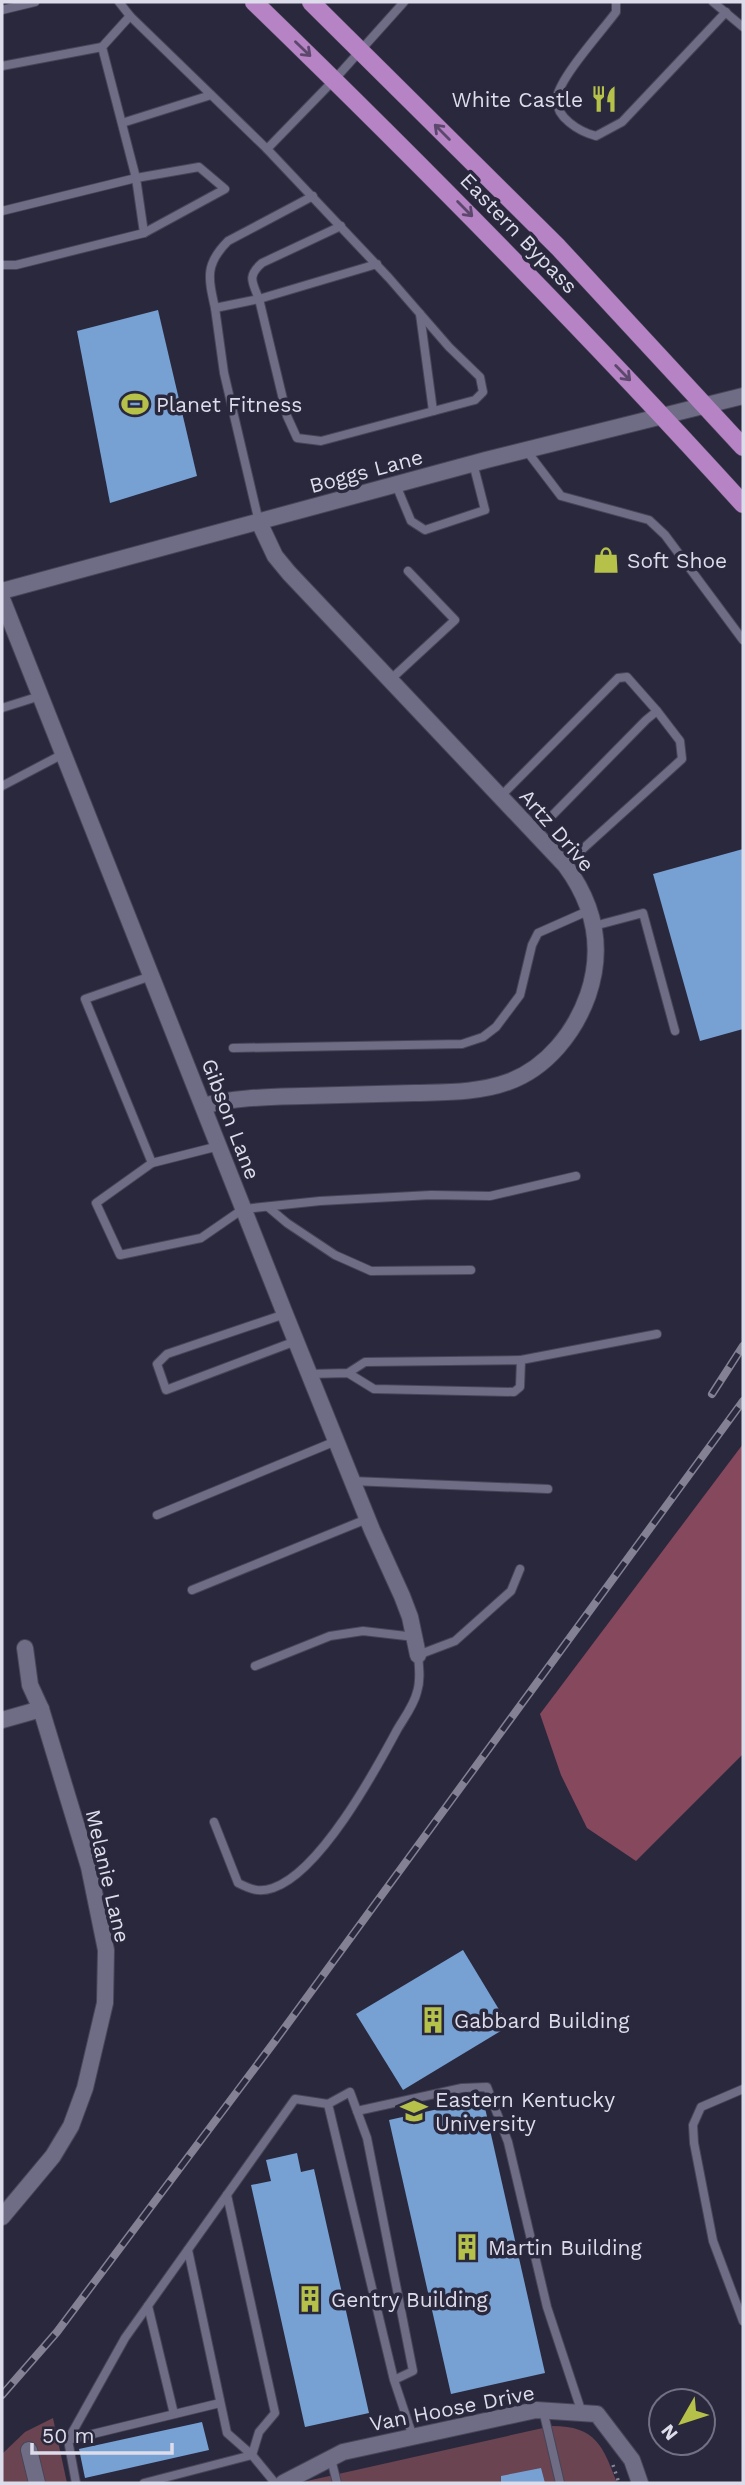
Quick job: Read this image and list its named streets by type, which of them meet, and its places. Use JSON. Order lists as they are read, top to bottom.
{
  "streets": {
    "main road": ["Eastern Bypass"],
    "street": [
      "Boggs Lane",
      "Artz Drive",
      "Gibson Lane",
      "Melanie Lane",
      "Van Hoose Drive"
    ]
  },
  "crossings": [
    ["Eastern Bypass", "Boggs Lane"],
    ["Boggs Lane", "Artz Drive"],
    ["Artz Drive", "Gibson Lane"]
  ],
  "places": {
    "restaurant": ["White Castle"],
    "sports": ["Planet Fitness"],
    "shop": ["Soft Shoe"],
    "building": ["Gabbard Building", "Martin Building", "Gentry Building"],
    "school or university": ["Eastern Kentucky University"]
  },
  "scale_bar": "50 m",
  "north": "bottom left"
}
